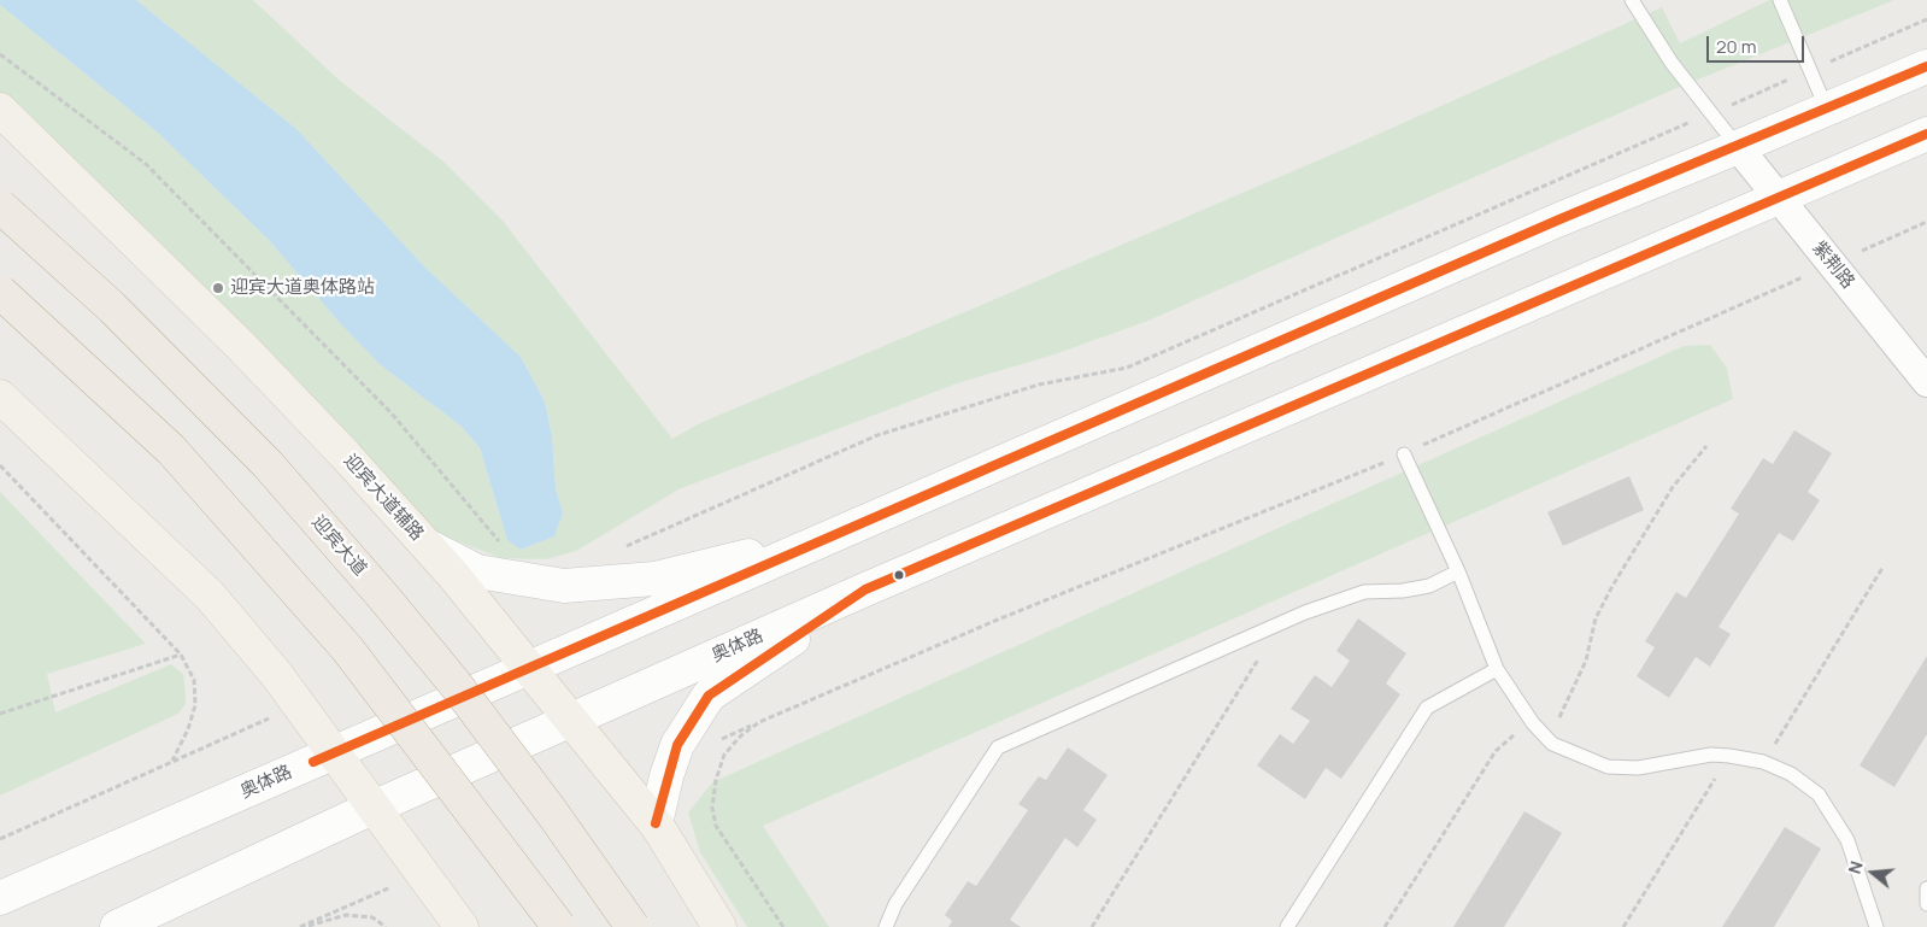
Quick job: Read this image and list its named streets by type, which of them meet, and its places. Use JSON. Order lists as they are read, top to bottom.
{
  "streets": {
    "highway": ["迎宾大道"],
    "main road": ["迎宾大道辅路", "奥体路"],
    "street": ["紫荆路"]
  },
  "crossings": [
    ["紫荆路", "奥体路"],
    ["迎宾大道辅路", "奥体路"]
  ],
  "places": ["迎宾大道奥体路站"],
  "scale_bar": "20 m",
  "north": "left"
}
